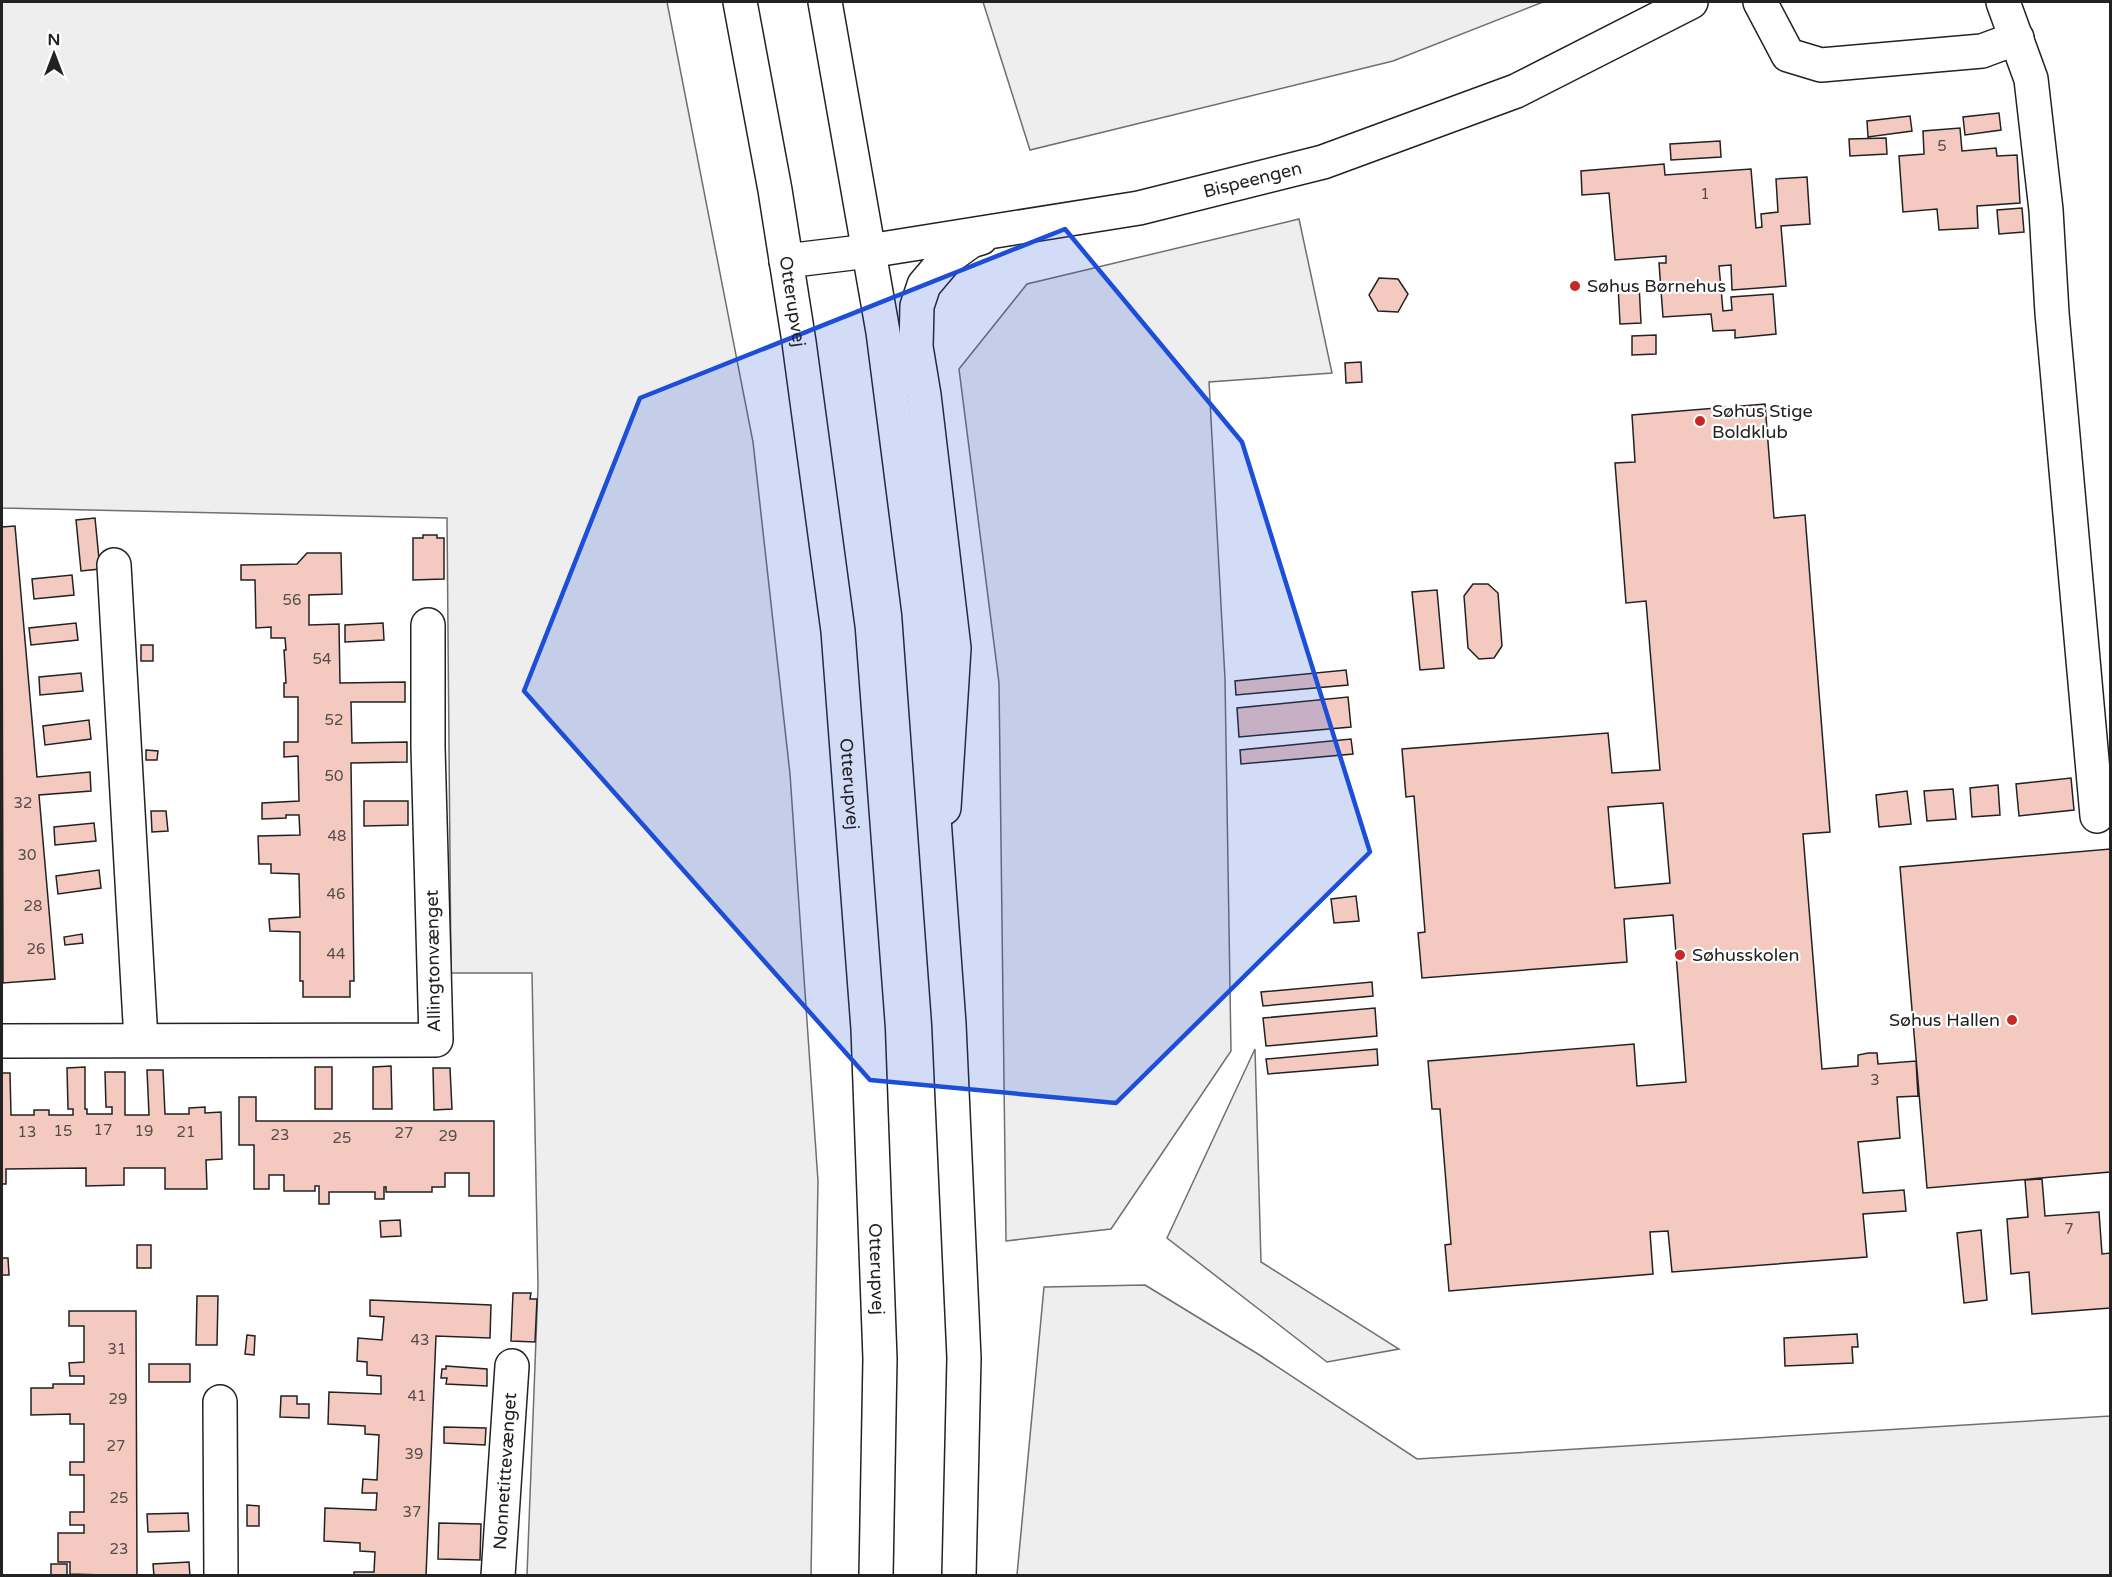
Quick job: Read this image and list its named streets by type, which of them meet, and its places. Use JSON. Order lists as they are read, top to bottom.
{
  "streets": {
    "street": [
      "Bispeengen",
      "Otterupvej",
      "Allingtonvænget",
      "Nonnetittevænget"
    ]
  },
  "crossings": [
    ["Bispeengen", "Otterupvej"]
  ],
  "places": [
    "Søhus Børnehus",
    "Søhus Stige Boldklub",
    "Søhusskolen",
    "Søhus Hallen"
  ],
  "house_numbers": [
    "5",
    "1",
    "56",
    "54",
    "52",
    "50",
    "32",
    "48",
    "30",
    "46",
    "28",
    "26",
    "44",
    "3",
    "17",
    "15",
    "19",
    "13",
    "21",
    "27",
    "23",
    "29",
    "25",
    "7",
    "43",
    "31",
    "41",
    "29",
    "27",
    "39",
    "25",
    "37",
    "23"
  ],
  "north": "top"
}
